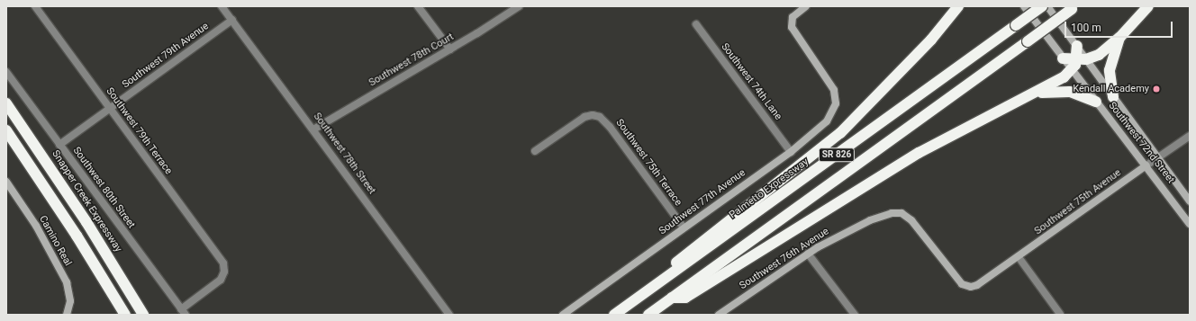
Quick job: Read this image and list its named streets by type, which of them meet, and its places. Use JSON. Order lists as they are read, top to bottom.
{
  "streets": {
    "highway": ["SR 826", "Palmetto Expressway", "Snapper Creek Expressway"],
    "street": [
      "Southwest 79th Avenue",
      "Southwest 78th Court",
      "Southwest 74th Lane",
      "Southwest 79th Terrace",
      "Southwest 72nd Street",
      "Southwest 78th Street",
      "Southwest 75th Terrace",
      "Southwest 80th Street",
      "Southwest 77th Avenue",
      "Southwest 75th Avenue",
      "Camino Real",
      "Southwest 76th Avenue"
    ]
  },
  "crossings": [
    ["Southwest 79th Avenue", "Southwest 79th Terrace"],
    ["Southwest 79th Avenue", "Southwest 78th Street"],
    ["Southwest 79th Avenue", "Southwest 80th Street"],
    ["Southwest 78th Court", "Southwest 78th Street"],
    ["Southwest 74th Lane", "Southwest 77th Avenue"],
    ["Southwest 79th Terrace", "Southwest 80th Street"],
    ["Southwest 72nd Street", "Southwest 75th Avenue"],
    ["Southwest 75th Terrace", "Southwest 77th Avenue"],
    ["Southwest 75th Avenue", "Southwest 76th Avenue"]
  ],
  "places": ["Kendall Academy"],
  "scale_bar": "100 m"
}
